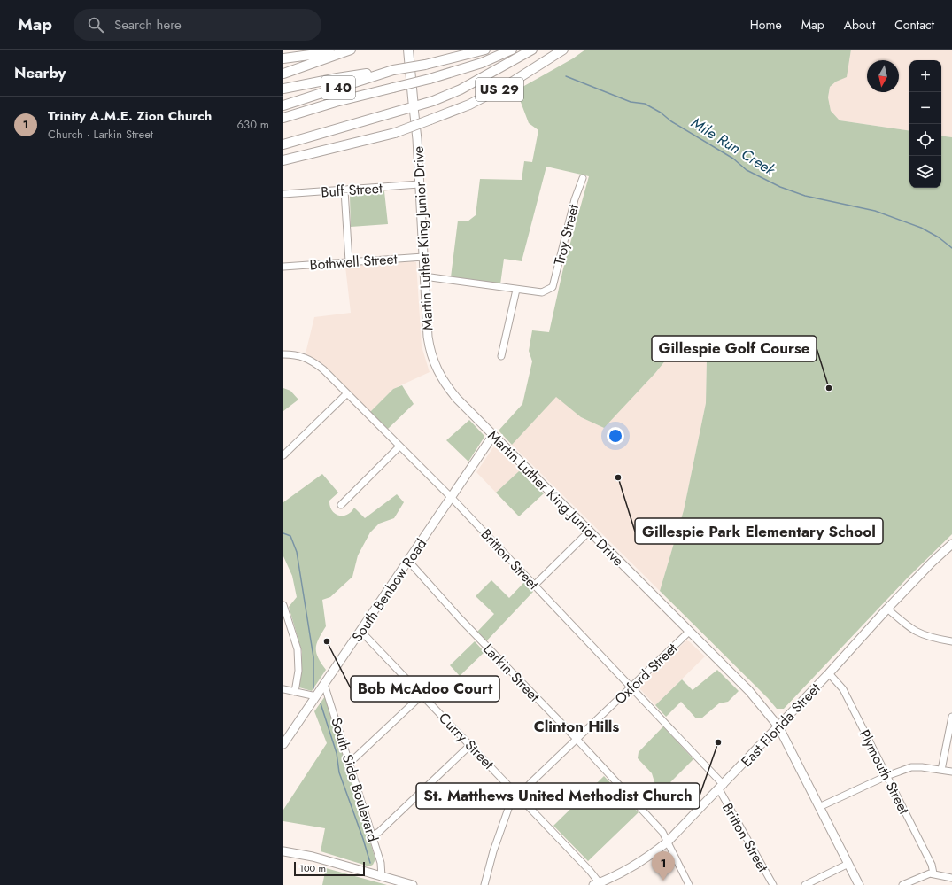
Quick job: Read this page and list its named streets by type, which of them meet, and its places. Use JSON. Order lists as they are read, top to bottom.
{
  "streets": {
    "highway": ["I 40", "US 29", "Martin Luther King Junior Drive"],
    "main road": ["South Benbow Road", "East Florida Street"],
    "street": [
      "Buff Street",
      "Troy Street",
      "Bothwell Street",
      "Britton Street",
      "Larkin Street",
      "Oxford Street",
      "Curry Street",
      "Plymouth Street",
      "South Side Boulevard"
    ]
  },
  "crossings": [
    ["Buff Street", "Martin Luther King Junior Drive"],
    ["Martin Luther King Junior Drive", "Bothwell Street"],
    ["Martin Luther King Junior Drive", "South Benbow Road"],
    ["Martin Luther King Junior Drive", "Oxford Street"],
    ["Martin Luther King Junior Drive", "East Florida Street"],
    ["Britton Street", "South Benbow Road"],
    ["Britton Street", "Oxford Street"],
    ["Britton Street", "East Florida Street"],
    ["South Benbow Road", "Larkin Street"],
    ["South Benbow Road", "Curry Street"],
    ["South Benbow Road", "South Side Boulevard"],
    ["Larkin Street", "Oxford Street"],
    ["Larkin Street", "East Florida Street"],
    ["Oxford Street", "Curry Street"],
    ["East Florida Street", "Curry Street"],
    ["East Florida Street", "Plymouth Street"]
  ],
  "districts": ["Clinton Hills"],
  "water": ["Mile Run Creek"],
  "places": [
    "Gillespie Golf Course",
    "Gillespie Park Elementary School",
    "Bob McAdoo Court",
    "St. Matthews United Methodist Church"
  ],
  "scale_bar": "100 m",
  "north": "bottom",
  "page": {
    "header": "Map",
    "search": "Search here",
    "nav": [
      "Home",
      "Map",
      "About",
      "Contact"
    ],
    "heading": "Nearby",
    "map_buttons": ["+", "−"],
    "list": [
      {
        "mark": "1",
        "name": "Trinity A.M.E. Zion Church",
        "note": "Church · Larkin Street",
        "value": "630 m"
      }
    ],
    "pins": "1",
    "scale": "100 m"
  }
}
